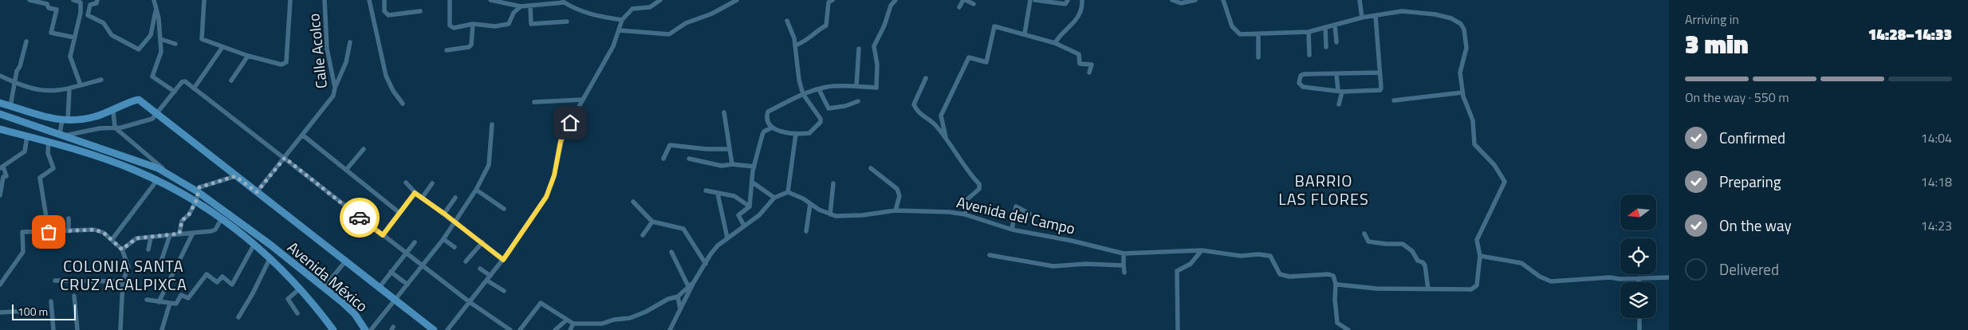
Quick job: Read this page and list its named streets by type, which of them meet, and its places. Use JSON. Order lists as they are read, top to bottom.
{
  "streets": {
    "main road": ["Avenida México"],
    "street": ["Calle Acolco", "Avenida del Campo"]
  },
  "districts": ["BARRIO LAS FLORES", "COLONIA SANTA CRUZ ACALPIXCA"],
  "scale_bar": "100 m",
  "north": "left",
  "page": {
    "heading": ["3 min", "Arriving in", "14:28–14:33"],
    "bar": "On the way · 550 m",
    "list": [
      ["Confirmed", "14:04"],
      ["Preparing", "14:18"],
      ["On the way", "14:23"],
      "Delivered"
    ],
    "scale": "100 m"
  }
}
